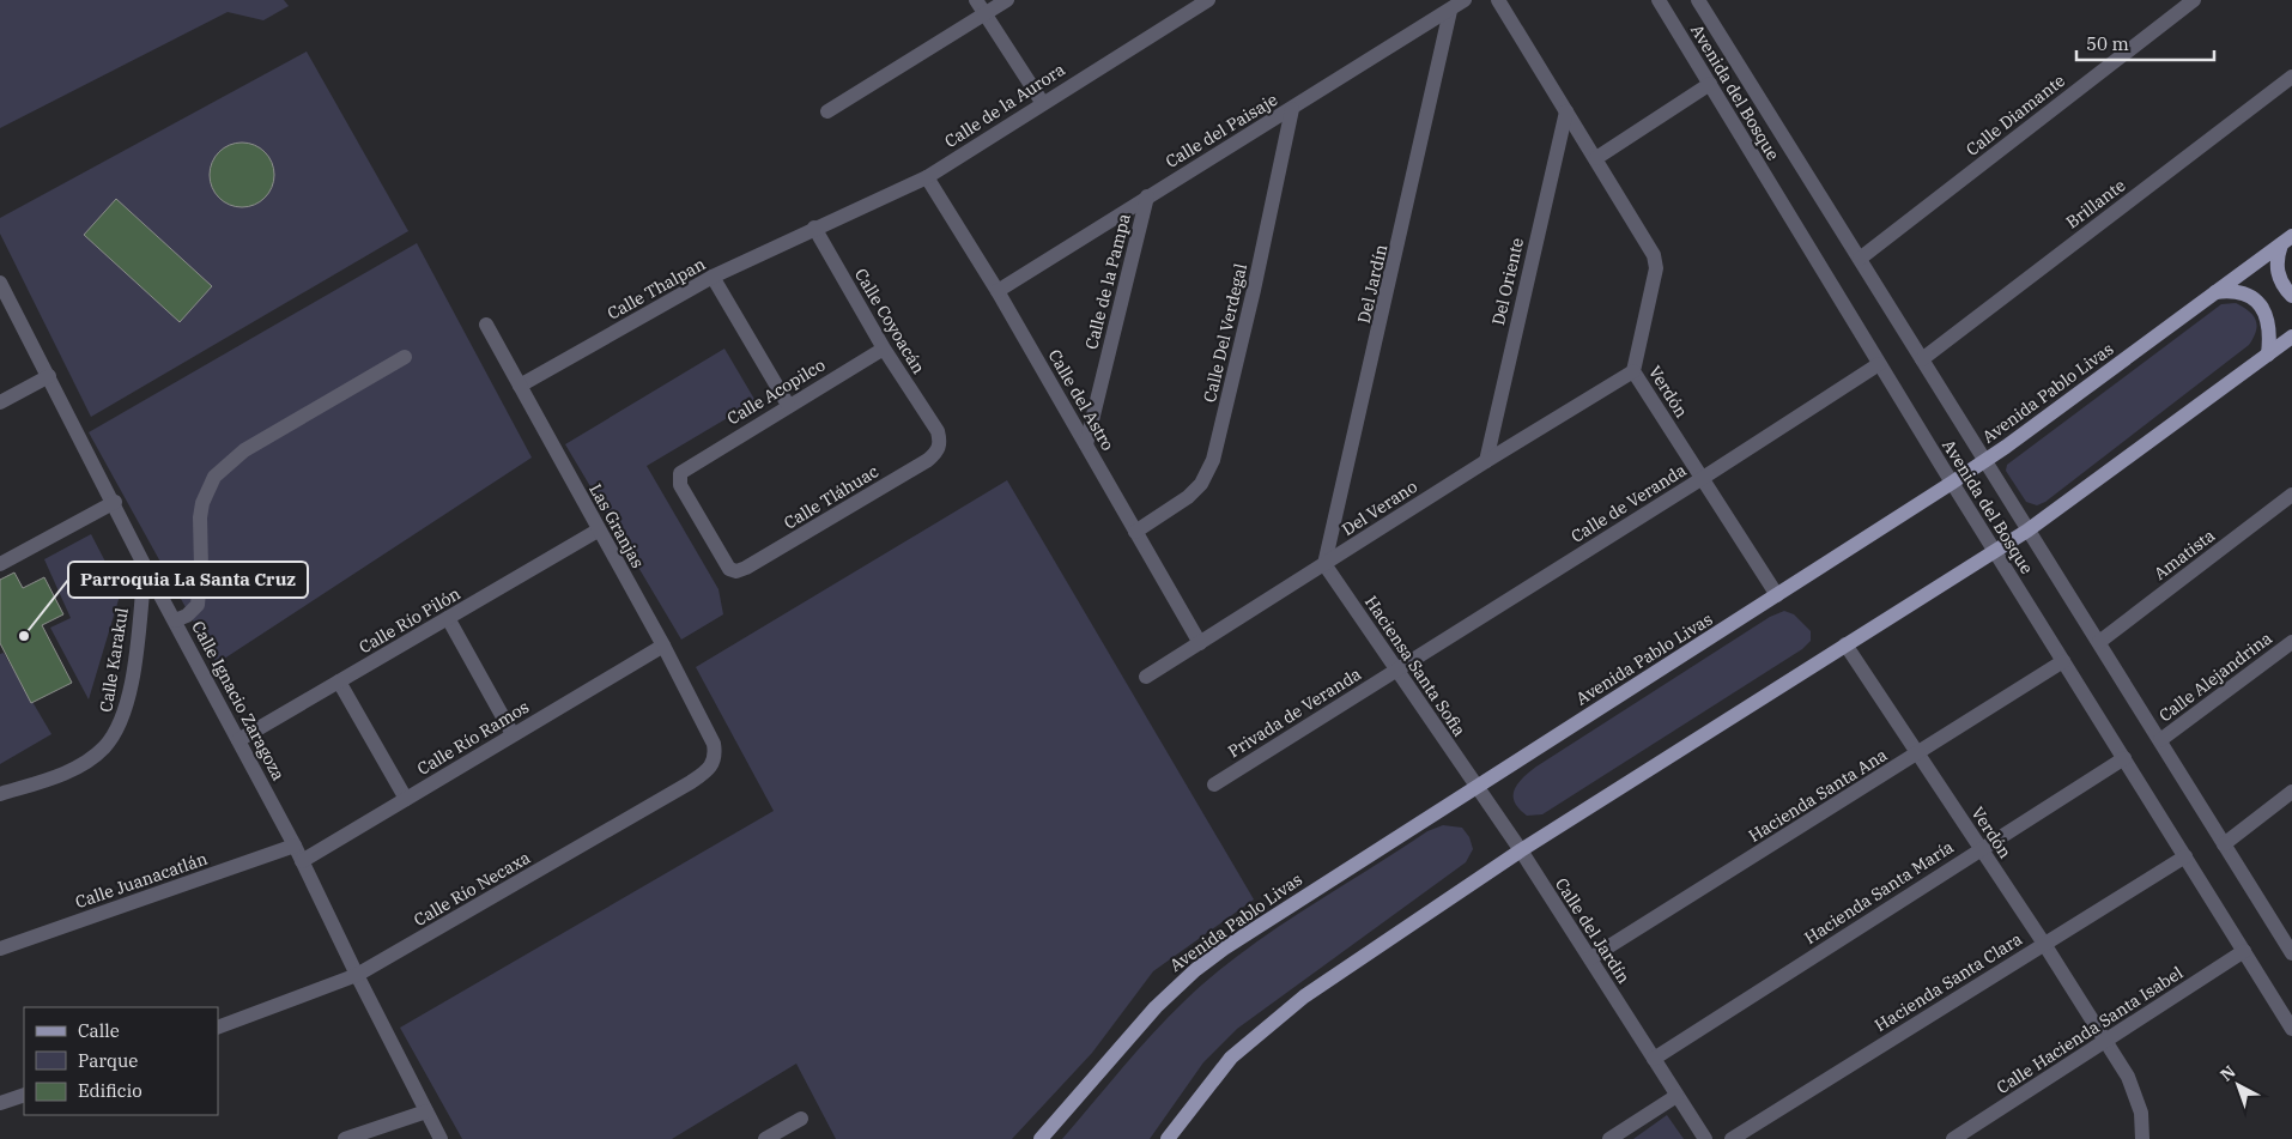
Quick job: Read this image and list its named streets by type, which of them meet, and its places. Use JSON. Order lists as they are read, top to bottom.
{
  "streets": {
    "main road": ["Avenida Pablo Livas"],
    "street": [
      "Avenida del Bosque",
      "Calle de la Aurora",
      "Calle Diamante",
      "Calle del Paisaje",
      "Brillante",
      "Calle de la Pampa",
      "Del Oriente",
      "Del Jardín",
      "Calle Thalpan",
      "Calle Coyoacán",
      "Calle Del Verdegal",
      "Calle Acopilco",
      "Verdón",
      "Calle del Astro",
      "Calle Tláhuac",
      "Calle de Veranda",
      "Del Verano",
      "Las Granjas",
      "Amatista",
      "Calle Río Pilón",
      "Calle Karakul",
      "Haciensa Santa Sofia",
      "Calle Alejandrina",
      "Calle Ignacio Zaragoza",
      "Privada de Veranda",
      "Calle Río Ramos",
      "Hacienda Santa Ana",
      "Calle Juanacatlán",
      "Calle Río Necaxa",
      "Hacienda Santa María",
      "Calle del Jardín",
      "Hacienda Santa Clara",
      "Calle Hacienda Santa Isabel"
    ]
  },
  "crossings": [
    ["Avenida del Bosque", "Calle Diamante"],
    ["Avenida del Bosque", "Brillante"],
    ["Avenida del Bosque", "Avenida Pablo Livas"],
    ["Avenida del Bosque", "Calle de Veranda"],
    ["Avenida del Bosque", "Amatista"],
    ["Avenida del Bosque", "Calle Alejandrina"],
    ["Avenida del Bosque", "Hacienda Santa Ana"],
    ["Avenida del Bosque", "Hacienda Santa María"],
    ["Avenida del Bosque", "Hacienda Santa Clara"],
    ["Avenida del Bosque", "Calle Hacienda Santa Isabel"],
    ["Calle de la Aurora", "Calle Thalpan"],
    ["Calle de la Aurora", "Calle Coyoacán"],
    ["Calle de la Aurora", "Calle del Astro"],
    ["Calle del Paisaje", "Calle de la Pampa"],
    ["Calle del Paisaje", "Del Jardín"],
    ["Calle del Paisaje", "Calle Del Verdegal"],
    ["Calle del Paisaje", "Calle del Astro"],
    ["Calle de la Pampa", "Calle del Astro"],
    ["Del Oriente", "Verdón"],
    ["Del Oriente", "Del Verano"],
    ["Del Jardín", "Del Verano"],
    ["Del Jardín", "Haciensa Santa Sofia"],
    ["Calle Thalpan", "Calle Coyoacán"],
    ["Calle Thalpan", "Las Granjas"],
    ["Calle Coyoacán", "Calle Acopilco"],
    ["Calle Coyoacán", "Calle Tláhuac"],
    ["Calle Del Verdegal", "Calle del Astro"],
    ["Calle Acopilco", "Calle Tláhuac"],
    ["Verdón", "Avenida Pablo Livas"],
    ["Verdón", "Calle de Veranda"],
    ["Verdón", "Del Verano"],
    ["Verdón", "Hacienda Santa Ana"],
    ["Verdón", "Hacienda Santa María"],
    ["Verdón", "Hacienda Santa Clara"],
    ["Verdón", "Calle Hacienda Santa Isabel"],
    ["Avenida Pablo Livas", "Haciensa Santa Sofia"],
    ["Avenida Pablo Livas", "Calle del Jardín"],
    ["Calle del Astro", "Del Verano"],
    ["Calle de Veranda", "Haciensa Santa Sofia"],
    ["Calle de Veranda", "Privada de Veranda"],
    ["Del Verano", "Haciensa Santa Sofia"],
    ["Las Granjas", "Calle Río Pilón"],
    ["Las Granjas", "Calle Río Ramos"],
    ["Las Granjas", "Calle Río Necaxa"],
    ["Calle Río Pilón", "Calle Ignacio Zaragoza"],
    ["Calle Karakul", "Calle Ignacio Zaragoza"],
    ["Haciensa Santa Sofia", "Privada de Veranda"],
    ["Haciensa Santa Sofia", "Calle del Jardín"],
    ["Calle Ignacio Zaragoza", "Calle Río Ramos"],
    ["Calle Ignacio Zaragoza", "Calle Juanacatlán"],
    ["Calle Ignacio Zaragoza", "Calle Río Necaxa"],
    ["Hacienda Santa Ana", "Calle del Jardín"],
    ["Hacienda Santa María", "Calle del Jardín"]
  ],
  "places": ["Parroquia La Santa Cruz"],
  "legend": ["Calle", "Parque", "Edificio"],
  "scale_bar": "50 m",
  "north": "top left"
}
